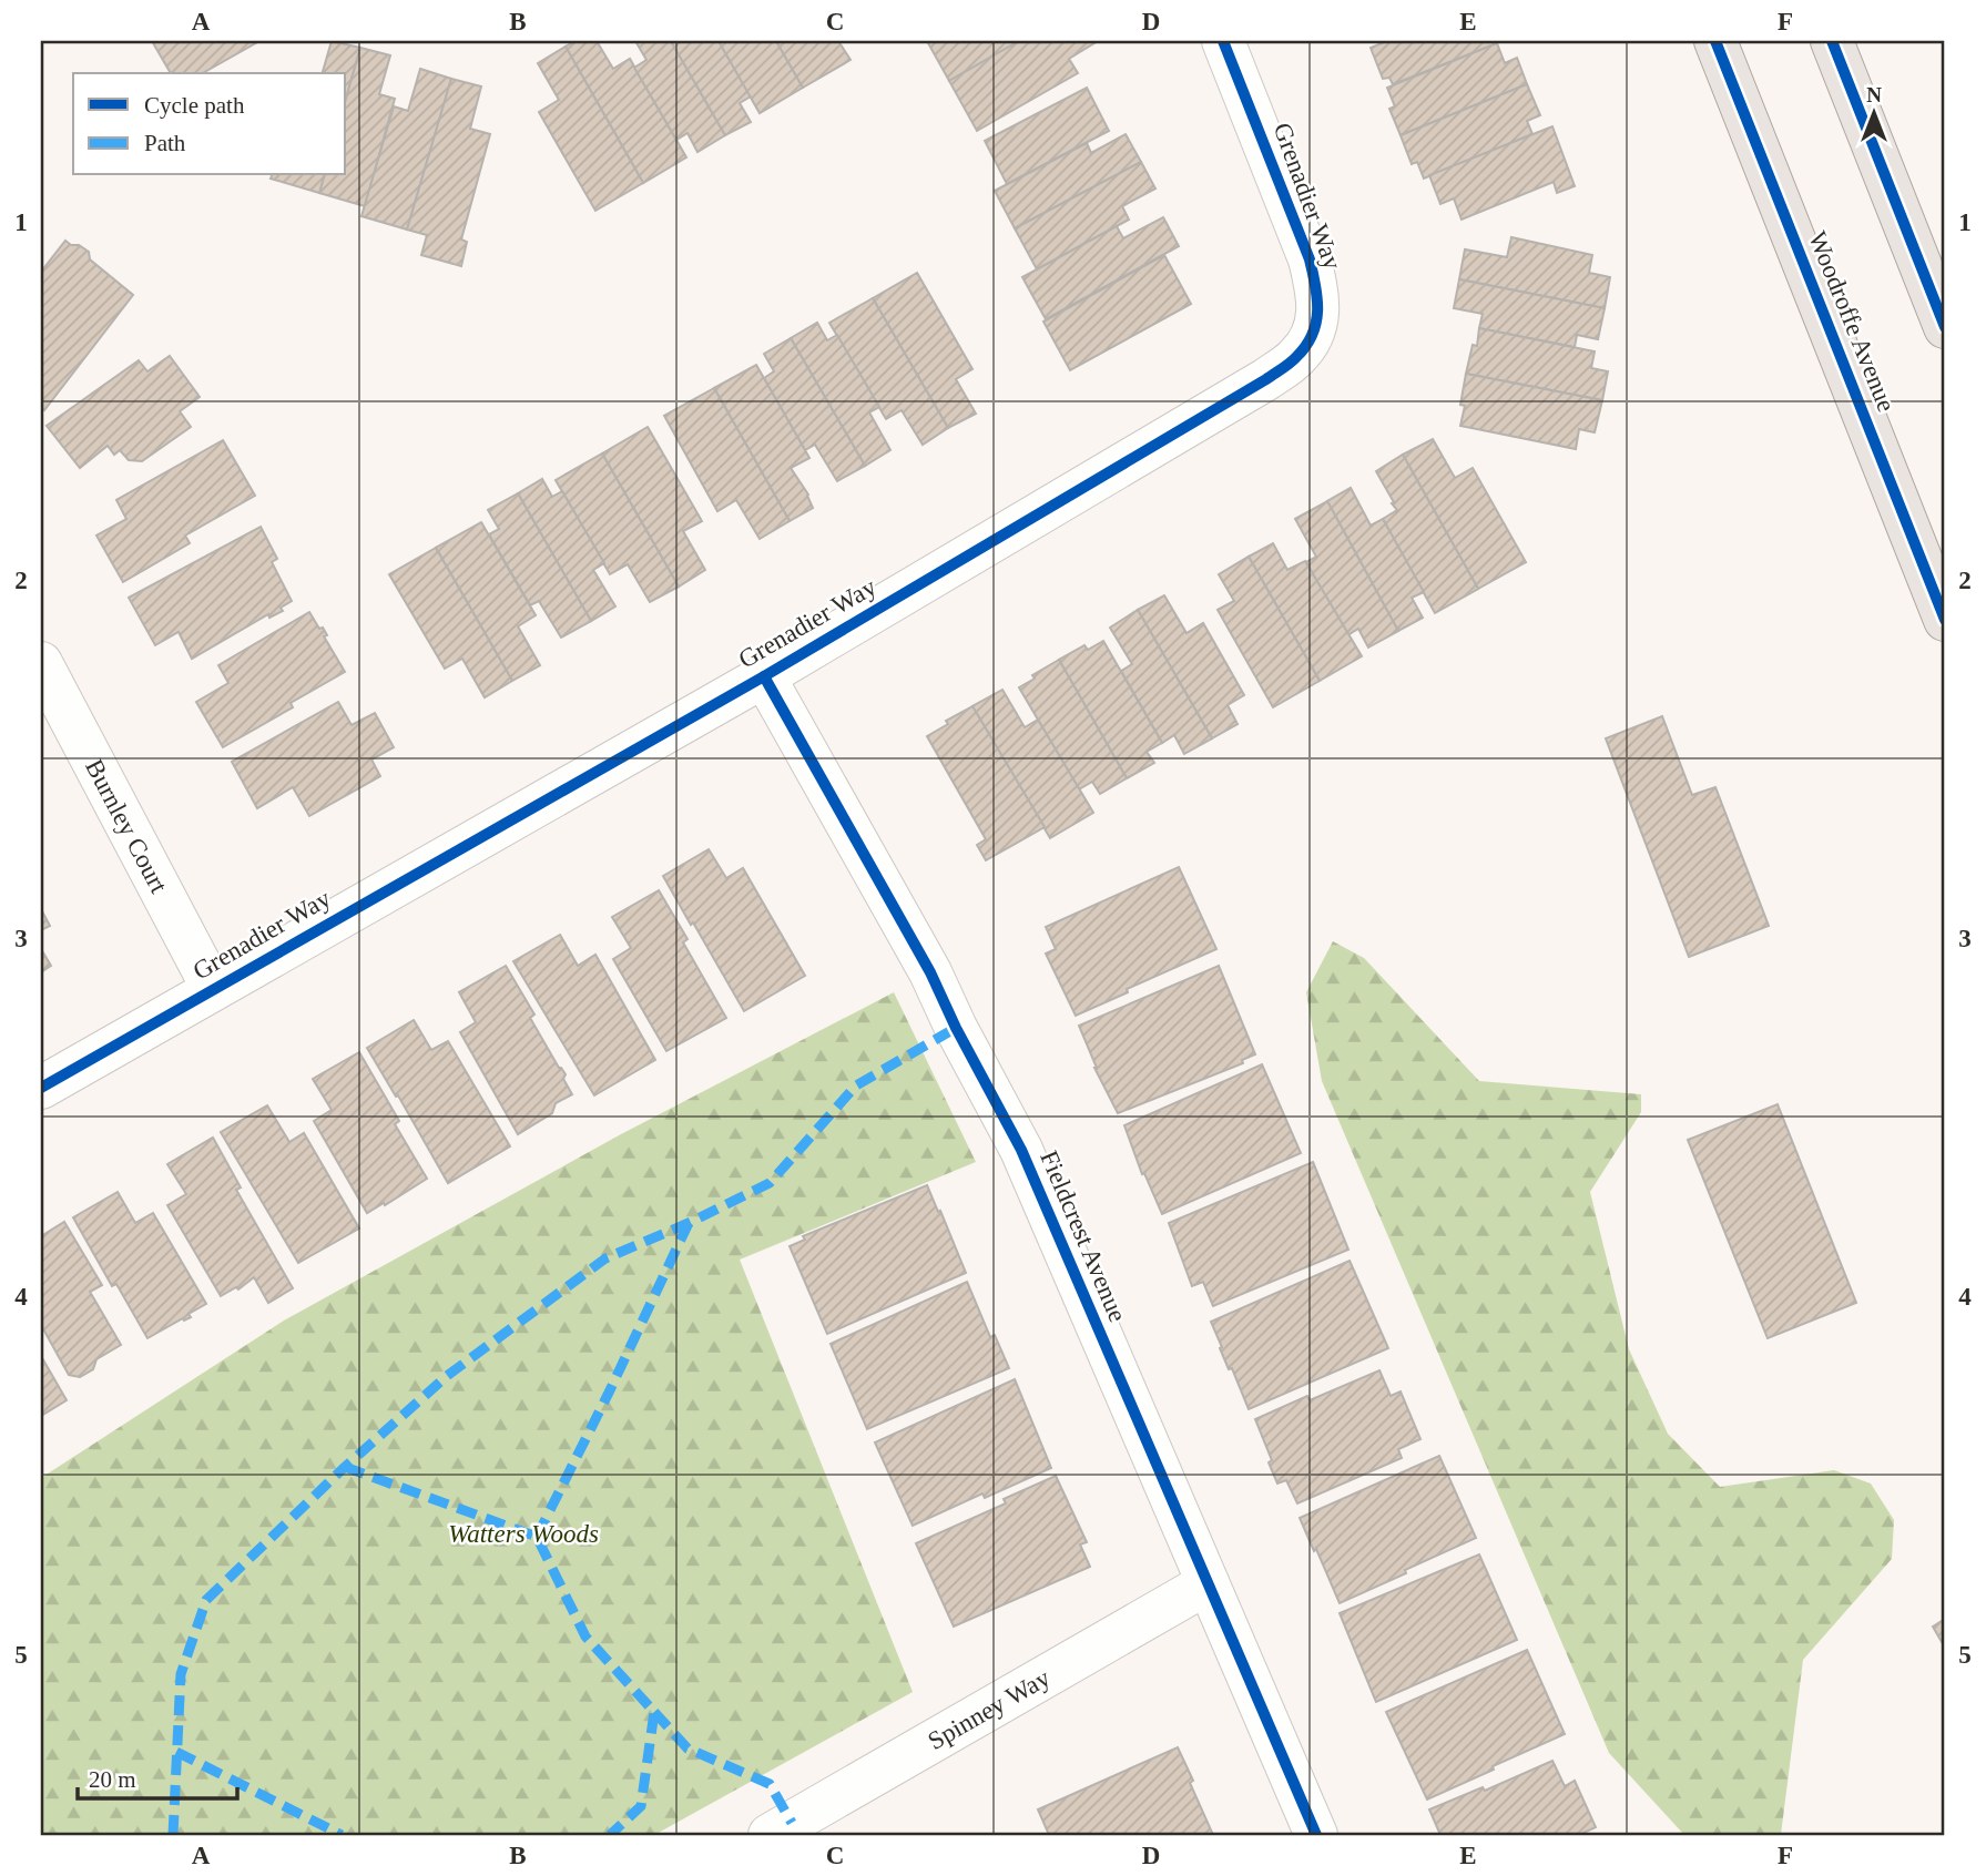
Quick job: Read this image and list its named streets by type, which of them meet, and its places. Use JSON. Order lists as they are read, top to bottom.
{
  "streets": {
    "main road": ["Woodroffe Avenue"],
    "street": [
      "Grenadier Way",
      "Burnley Court",
      "Fieldcrest Avenue",
      "Spinney Way"
    ]
  },
  "crossings": [
    ["Grenadier Way", "Burnley Court"],
    ["Grenadier Way", "Fieldcrest Avenue"],
    ["Fieldcrest Avenue", "Spinney Way"]
  ],
  "parks": ["Watters Woods"],
  "legend": ["Cycle path", "Path"],
  "scale_bar": "20 m",
  "north": "top",
  "grid": {
    "columns": [
      "A",
      "B",
      "C",
      "D",
      "E",
      "F"
    ],
    "rows": [
      "1",
      "2",
      "3",
      "4",
      "5"
    ]
  }
}
